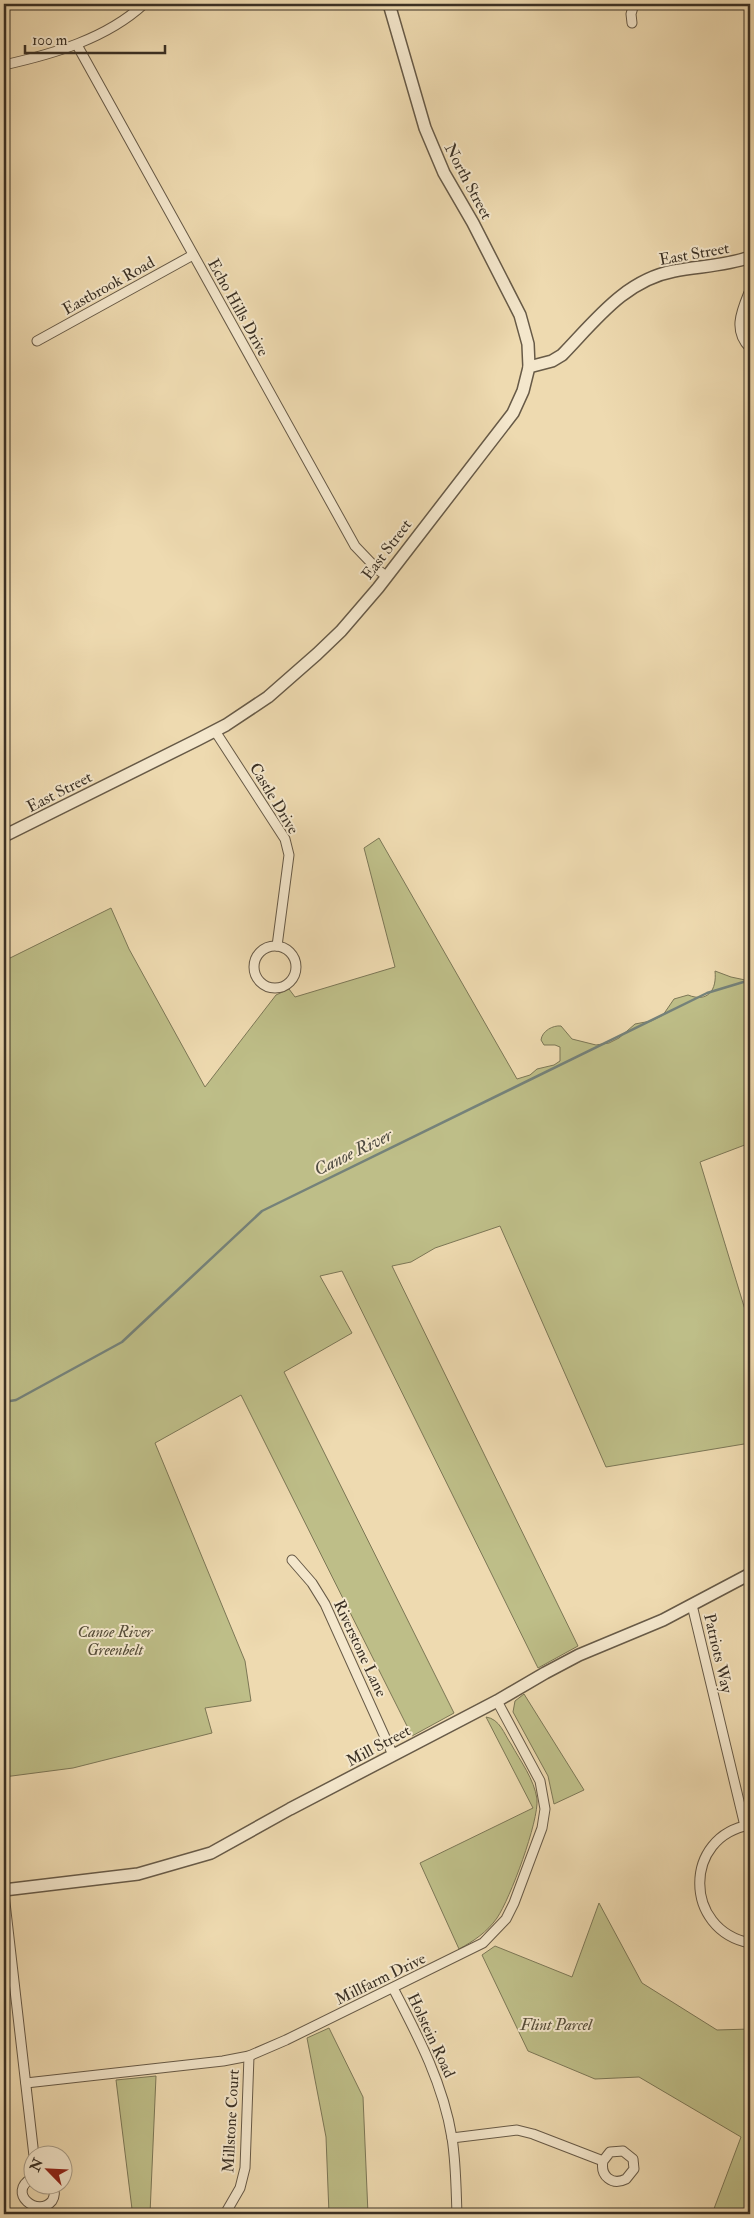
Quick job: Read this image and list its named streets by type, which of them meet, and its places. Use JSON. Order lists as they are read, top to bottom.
{
  "streets": {
    "street": [
      "North Street",
      "East Street",
      "Eastbrook Road",
      "Echo Hills Drive",
      "Castle Drive",
      "Riverstone Lane",
      "Patriots Way",
      "Mill Street",
      "Millfarm Drive",
      "Holstein Road",
      "Millstone Court"
    ]
  },
  "crossings": [
    ["North Street", "East Street"],
    ["East Street", "Echo Hills Drive"],
    ["East Street", "Castle Drive"],
    ["Eastbrook Road", "Echo Hills Drive"],
    ["Riverstone Lane", "Mill Street"],
    ["Patriots Way", "Mill Street"],
    ["Mill Street", "Millfarm Drive"],
    ["Millfarm Drive", "Holstein Road"],
    ["Millfarm Drive", "Millstone Court"]
  ],
  "water": ["Canoe River"],
  "parks": ["Canoe River Greenbelt", "Flint Parcel"],
  "scale_bar": "100 m",
  "north": "top left"
}
